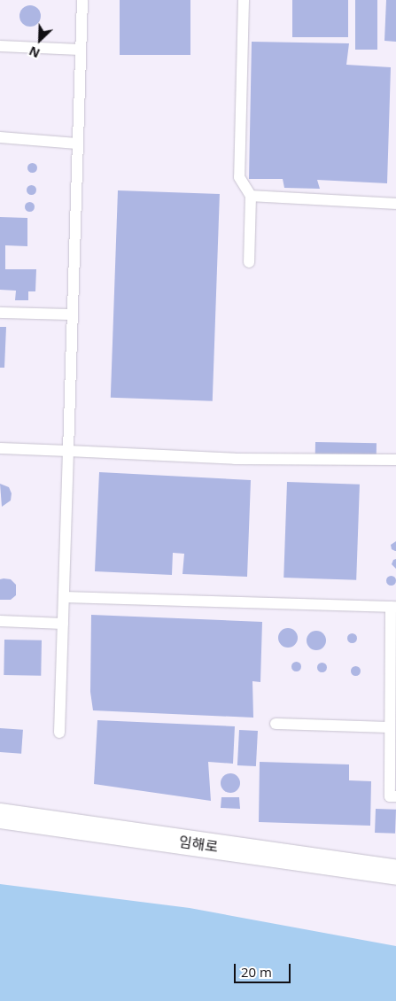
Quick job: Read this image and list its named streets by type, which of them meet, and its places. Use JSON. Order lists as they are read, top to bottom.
{
  "streets": {
    "street": ["임해로"]
  },
  "scale_bar": "20 m",
  "north": "bottom left"
}
